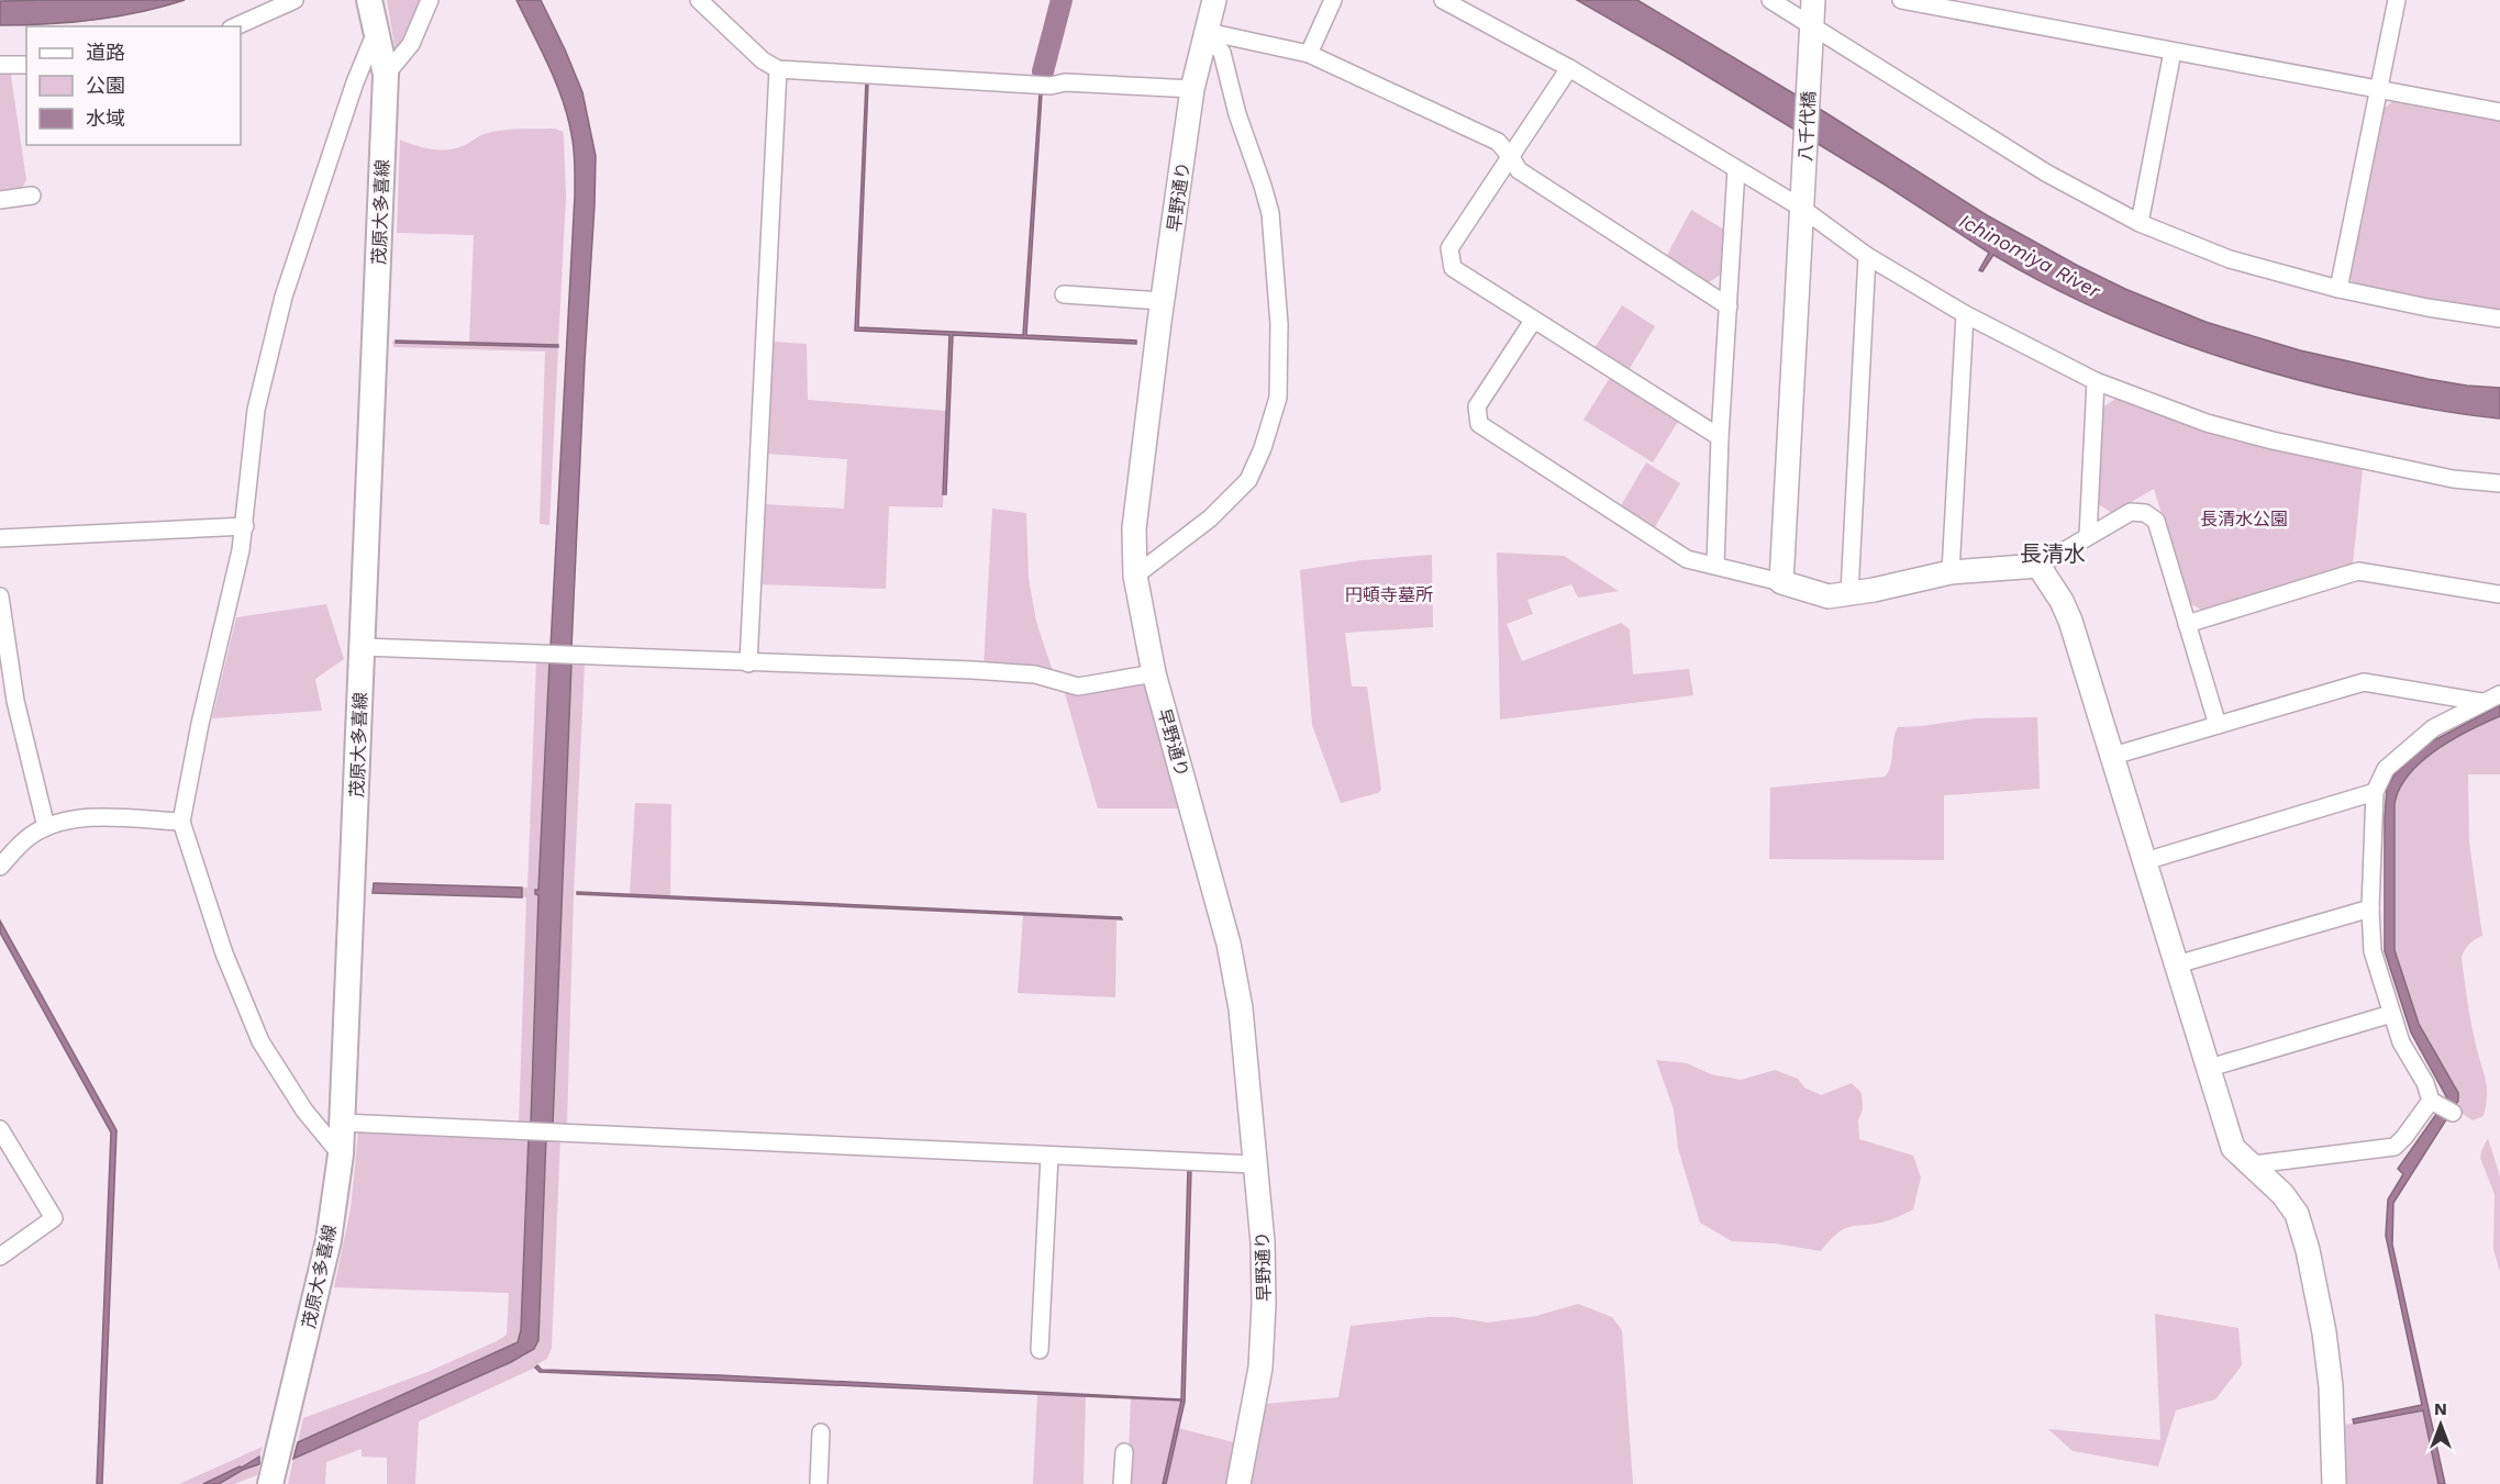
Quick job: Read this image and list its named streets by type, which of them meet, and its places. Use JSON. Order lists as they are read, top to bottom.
{
  "streets": {
    "main road": ["茂原大多喜線"],
    "street": ["八千代橋", "早野通り"]
  },
  "districts": ["長清水"],
  "water": ["Ichinomiya River"],
  "parks": ["長清水公園", "円頓寺墓所"],
  "legend": ["道路", "公園", "水域"],
  "north": "top"
}
